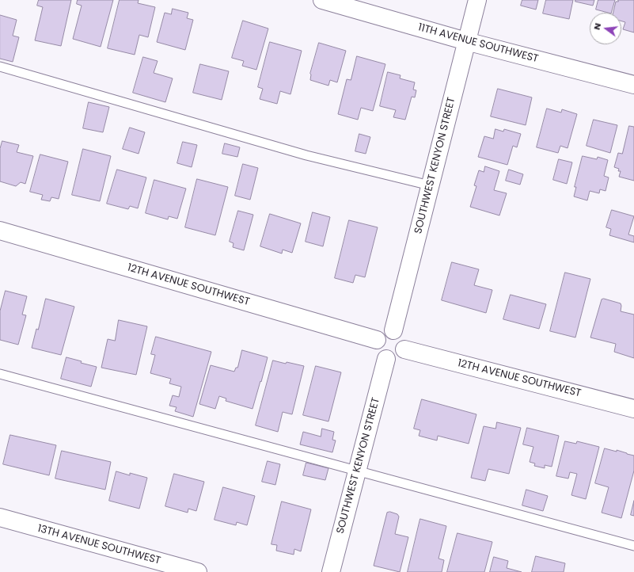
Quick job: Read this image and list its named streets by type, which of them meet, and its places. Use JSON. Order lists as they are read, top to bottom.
{
  "streets": {
    "street": [
      "11TH AVENUE SOUTHWEST",
      "SOUTHWEST KENYON STREET",
      "12TH AVENUE SOUTHWEST",
      "13TH AVENUE SOUTHWEST"
    ]
  },
  "crossings": [
    ["11TH AVENUE SOUTHWEST", "SOUTHWEST KENYON STREET"],
    ["SOUTHWEST KENYON STREET", "12TH AVENUE SOUTHWEST"]
  ],
  "north": "left"
}
